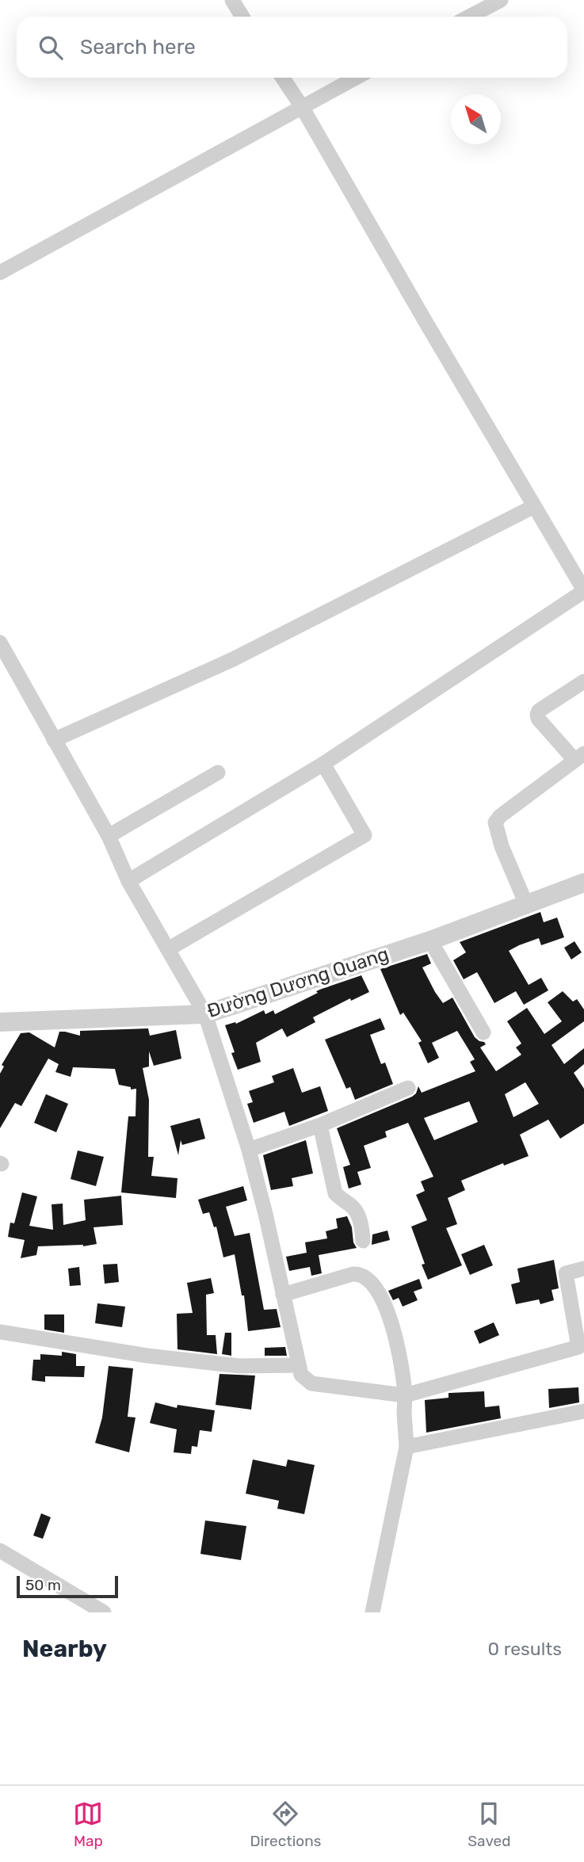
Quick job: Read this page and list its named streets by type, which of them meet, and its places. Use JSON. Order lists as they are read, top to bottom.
{
  "streets": {
    "street": ["Đường Dương Quang"]
  },
  "scale_bar": "50 m",
  "north": "top left",
  "page": {
    "search": "Search here",
    "scale": "50 m",
    "heading": ["Nearby", "0 results"],
    "nav": ["Map", "Directions", "Saved"]
  }
}
